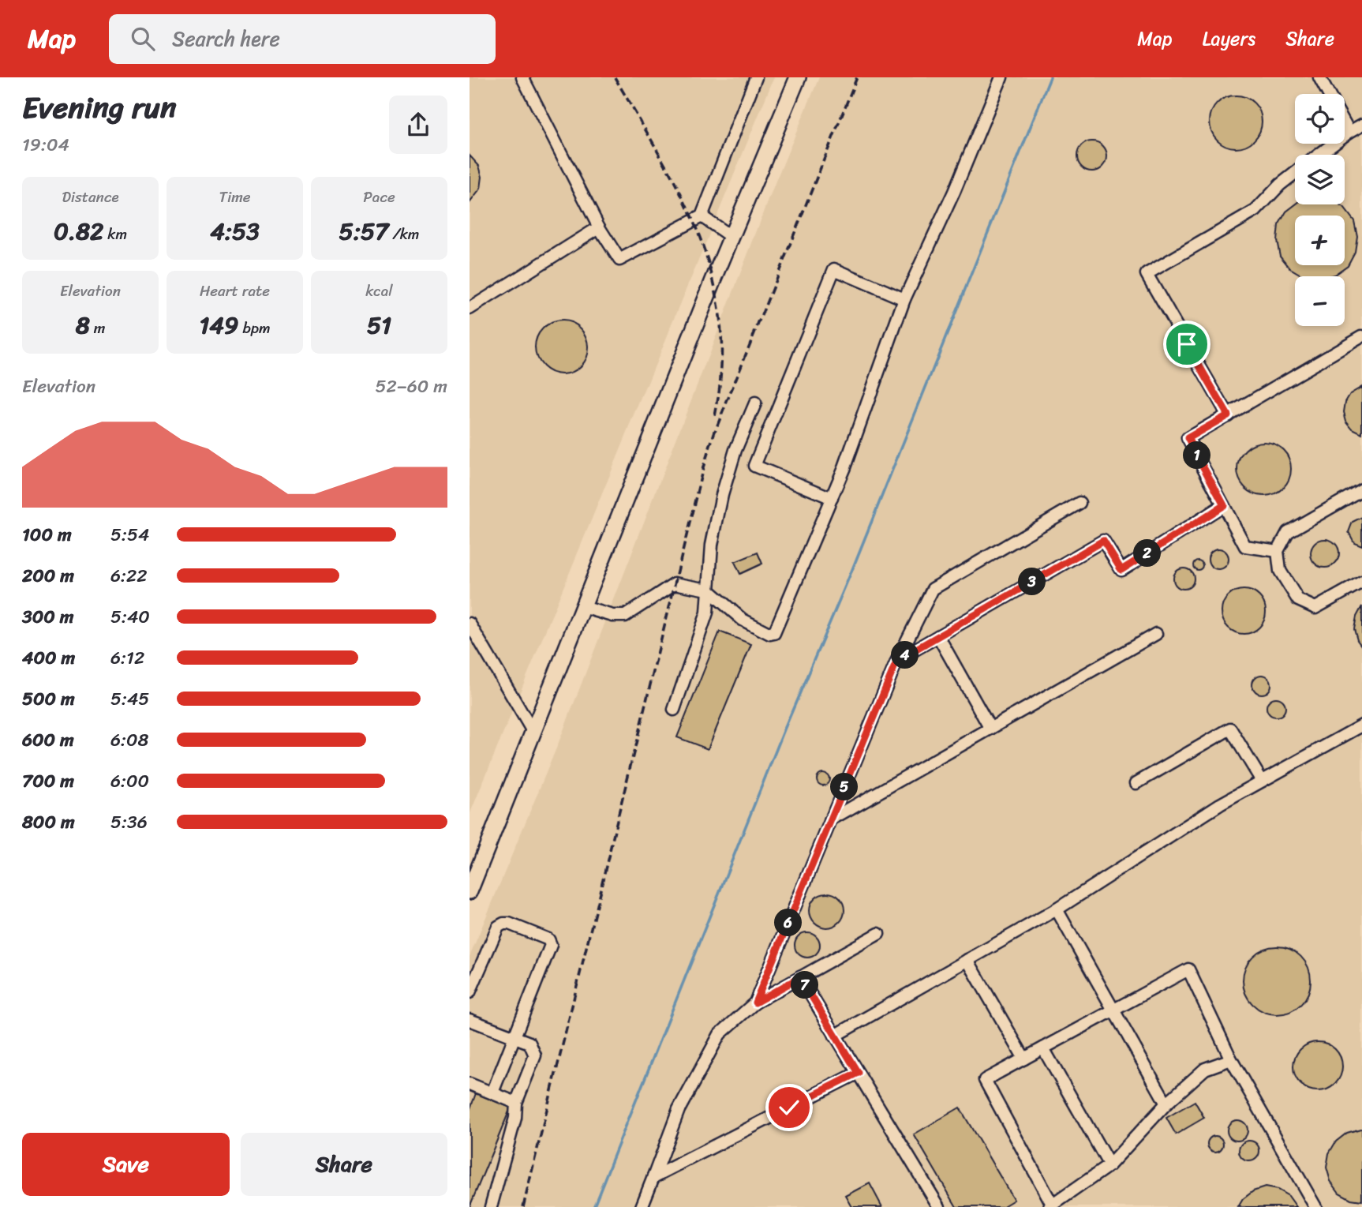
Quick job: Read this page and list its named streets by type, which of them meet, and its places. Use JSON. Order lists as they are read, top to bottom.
{
  "page": {
    "header": "Map",
    "search": "Search here",
    "nav": ["Map", "Layers", "Share"],
    "heading": ["Evening run", "19:04"],
    "map_buttons": ["+", "−"],
    "stats": [
      ["Distance", "0.82 km"],
      ["Time", "4:53"],
      ["Pace", "5:57 /km"],
      ["Elevation", "8 m"],
      ["Heart rate", "149 bpm"],
      ["kcal", "51"]
    ],
    "chart": ["Elevation", "52–60 m"],
    "pins": [
      "1",
      "2",
      "3",
      "4",
      "5",
      "6",
      "7"
    ],
    "list": [
      {
        "name": "100 m",
        "note": "5:54"
      },
      {
        "name": "200 m",
        "note": "6:22"
      },
      {
        "name": "300 m",
        "note": "5:40"
      },
      {
        "name": "400 m",
        "note": "6:12"
      },
      {
        "name": "500 m",
        "note": "5:45"
      },
      {
        "name": "600 m",
        "note": "6:08"
      },
      {
        "name": "700 m",
        "note": "6:00"
      },
      {
        "name": "800 m",
        "note": "5:36"
      }
    ],
    "buttons": ["Save", "Share"]
  }
}
